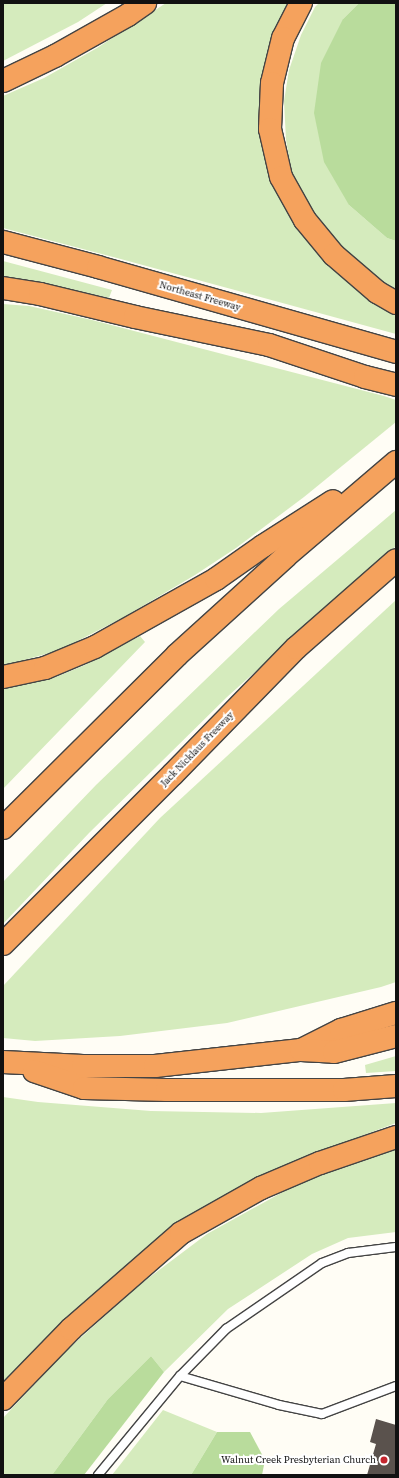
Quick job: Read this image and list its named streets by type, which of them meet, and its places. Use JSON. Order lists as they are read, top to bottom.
{
  "streets": {
    "highway": ["Northeast Freeway", "Jack Nicklaus Freeway"]
  },
  "places": ["Walnut Creek Presbyterian Church"]
}
